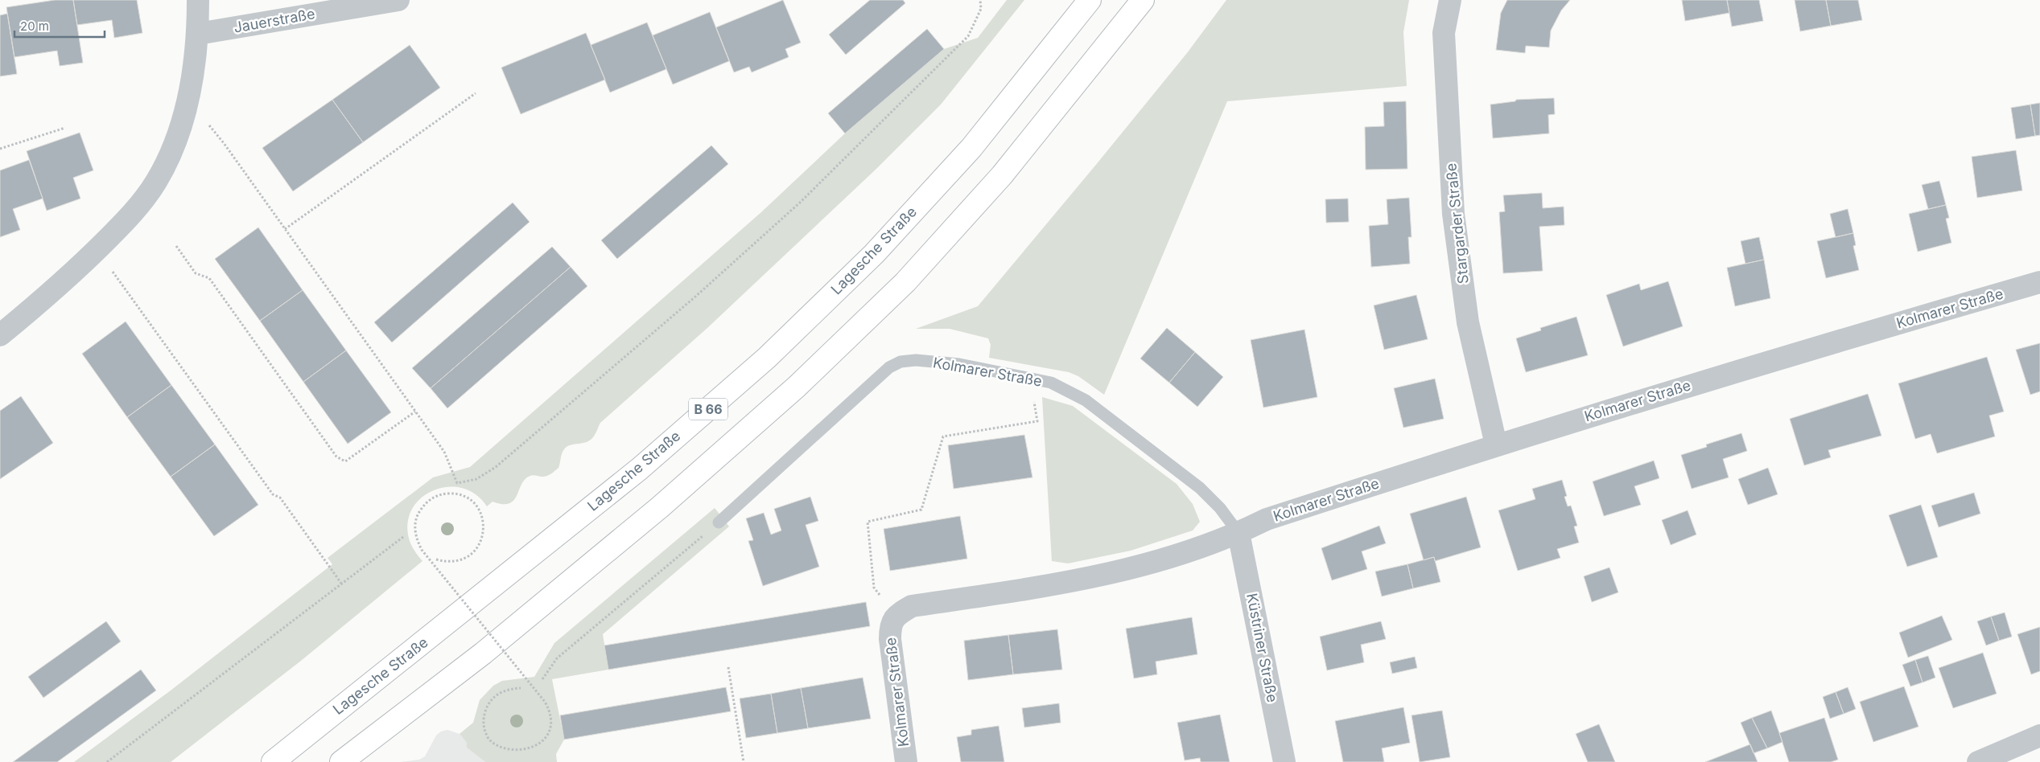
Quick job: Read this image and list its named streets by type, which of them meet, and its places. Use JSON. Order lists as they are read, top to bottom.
{
  "streets": {
    "main road": ["Lagesche Straße", "B 66"],
    "street": [
      "Jauerstraße",
      "Stargarder Straße",
      "Kolmarer Straße",
      "Küstriner Straße"
    ]
  },
  "crossings": [
    ["Stargarder Straße", "Kolmarer Straße"],
    ["Kolmarer Straße", "Küstriner Straße"]
  ],
  "scale_bar": "20 m"
}
